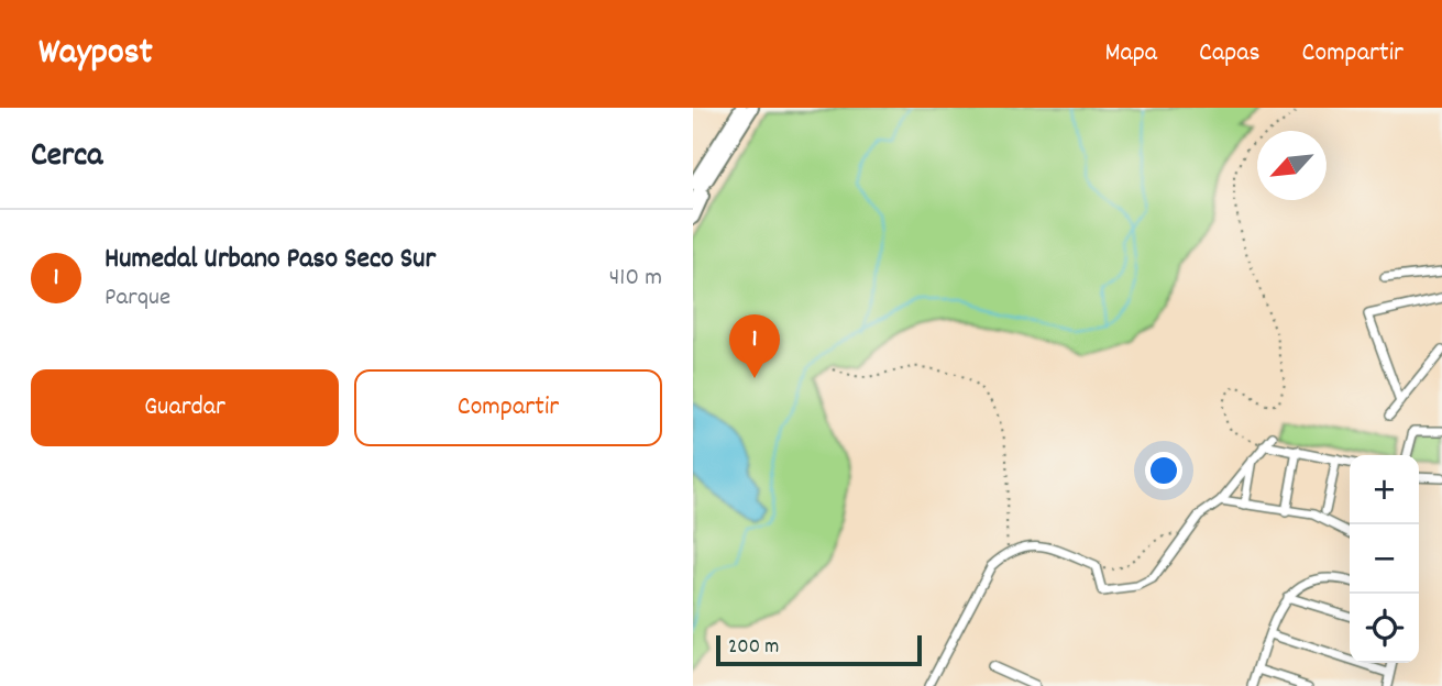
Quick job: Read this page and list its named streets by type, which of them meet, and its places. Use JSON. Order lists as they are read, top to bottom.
{
  "scale_bar": "200 m",
  "north": "bottom left",
  "page": {
    "header": "Waypost",
    "nav": ["Mapa", "Capas", "Compartir"],
    "heading": "Cerca",
    "list": [
      {
        "mark": "1",
        "name": "Humedal Urbano Paso Seco Sur",
        "note": "Parque",
        "value": "410 m"
      }
    ],
    "pins": "1",
    "buttons": ["Guardar", "Compartir"],
    "map_buttons": ["+", "−"],
    "scale": "200 m"
  }
}
